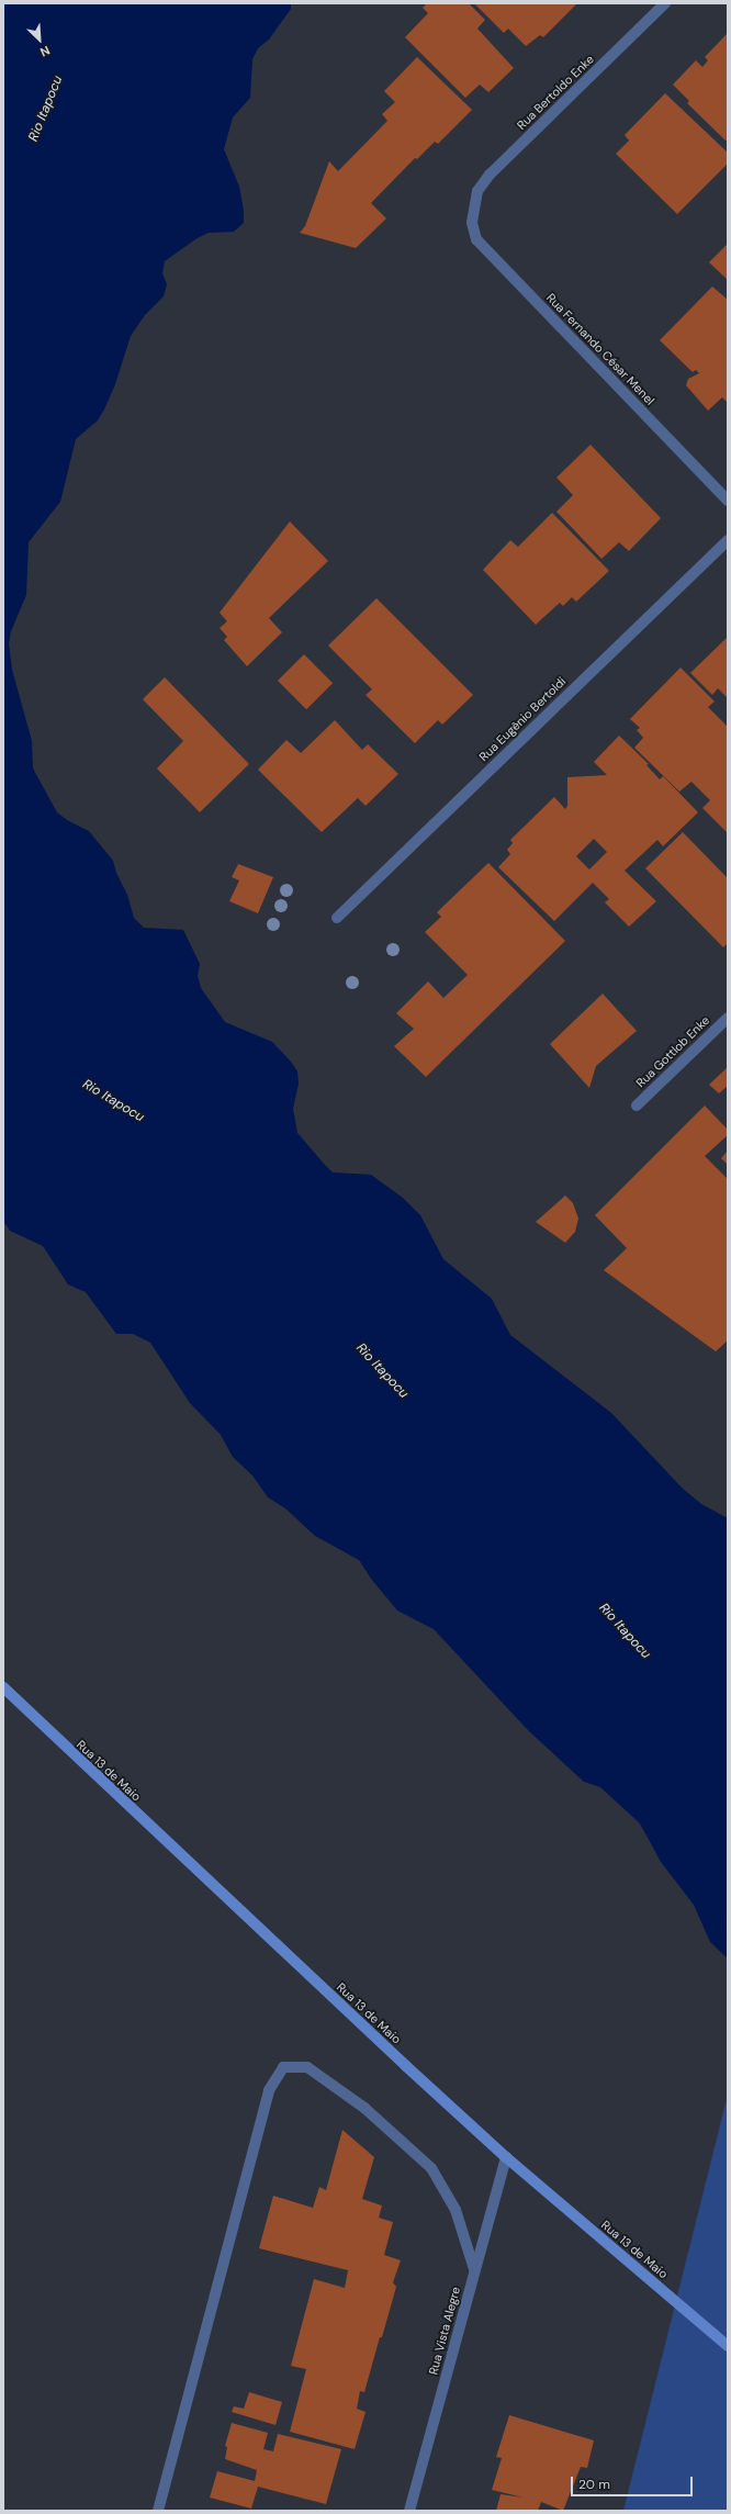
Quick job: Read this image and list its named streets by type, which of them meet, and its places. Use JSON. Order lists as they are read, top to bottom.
{
  "streets": {
    "main road": ["Rua 13 de Maio"],
    "street": [
      "Rua Bertoldo Enke",
      "Rua Fernando César Menel",
      "Rua Eugênio Bertoldi",
      "Rua Gottlob Enke",
      "Rua Vista Alegre"
    ]
  },
  "crossings": [
    ["Rua Bertoldo Enke", "Rua Fernando César Menel"],
    ["Rua 13 de Maio", "Rua Vista Alegre"]
  ],
  "water": ["Rio Itapocu"],
  "scale_bar": "20 m",
  "north": "bottom right"
}
